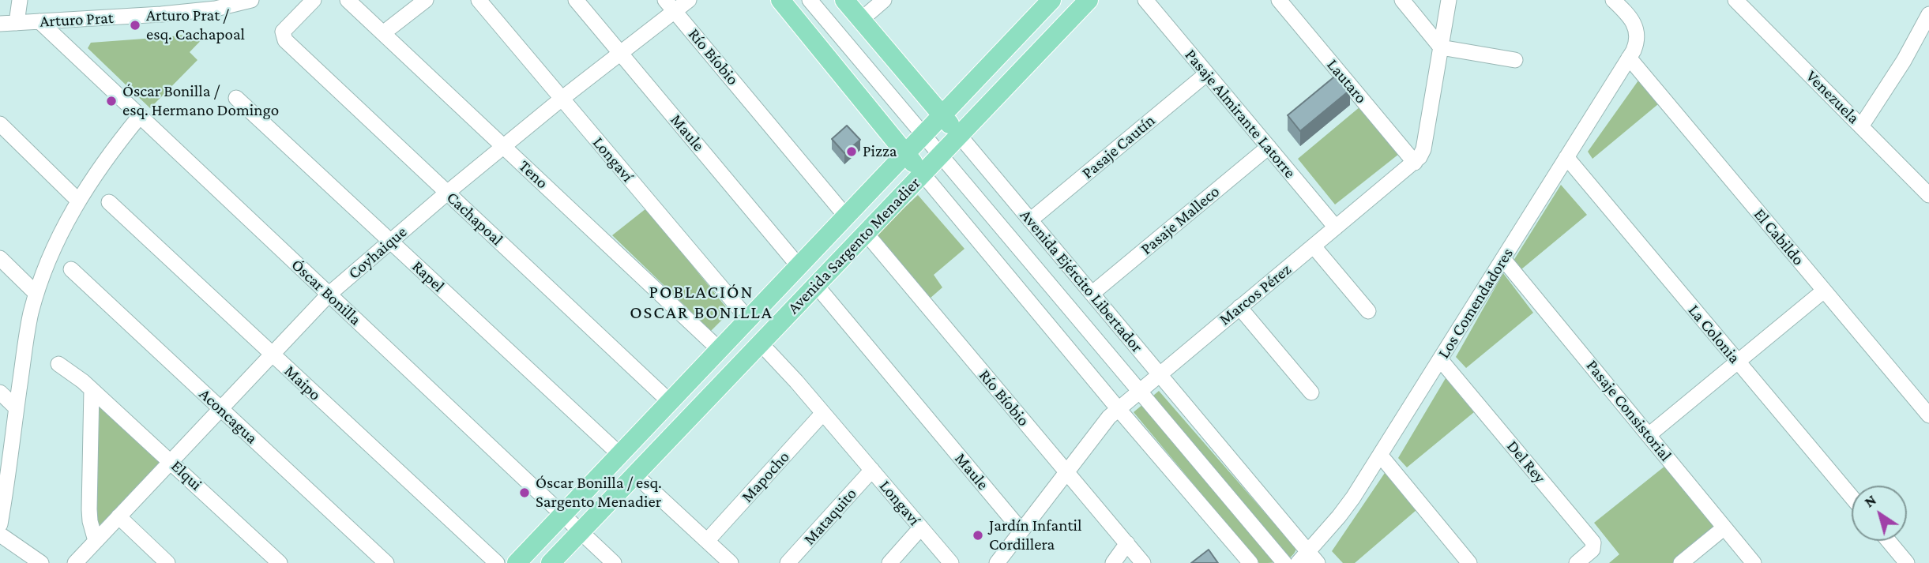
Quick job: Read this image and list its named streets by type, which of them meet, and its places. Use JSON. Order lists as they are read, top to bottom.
{
  "streets": {
    "main road": ["Avenida Sargento Menadier", "Avenida Ejército Libertador"],
    "street": [
      "Arturo Prat",
      "Río Bíobio",
      "Lautaro",
      "Venezuela",
      "Pasaje Almirante Latorre",
      "Maule",
      "Pasaje Cautín",
      "Longaví",
      "Teno",
      "Cachapoal",
      "Pasaje Malleco",
      "El Cabildo",
      "Coyhaique",
      "Rapel",
      "Óscar Bonilla",
      "Marcos Pérez",
      "Los Comendadores",
      "La Colonia",
      "Maipo",
      "Pasaje Consistorial",
      "Aconcagua",
      "Del Rey",
      "Elqui",
      "Mapocho",
      "Mataquito"
    ]
  },
  "crossings": [
    ["Arturo Prat", "Óscar Bonilla"],
    ["Río Bíobio", "Avenida Sargento Menadier"],
    ["Río Bíobio", "Coyhaique"],
    ["Río Bíobio", "Marcos Pérez"],
    ["Lautaro", "Marcos Pérez"],
    ["Pasaje Almirante Latorre", "Pasaje Cautín"],
    ["Pasaje Almirante Latorre", "Pasaje Malleco"],
    ["Pasaje Almirante Latorre", "Marcos Pérez"],
    ["Maule", "Avenida Sargento Menadier"],
    ["Maule", "Coyhaique"],
    ["Maule", "Marcos Pérez"],
    ["Pasaje Cautín", "Avenida Ejército Libertador"],
    ["Longaví", "Avenida Sargento Menadier"],
    ["Longaví", "Coyhaique"],
    ["Longaví", "Mapocho"],
    ["Longaví", "Mataquito"],
    ["Teno", "Avenida Sargento Menadier"],
    ["Teno", "Coyhaique"],
    ["Cachapoal", "Avenida Sargento Menadier"],
    ["Cachapoal", "Coyhaique"],
    ["Pasaje Malleco", "Avenida Ejército Libertador"],
    ["El Cabildo", "Los Comendadores"],
    ["Avenida Sargento Menadier", "Rapel"],
    ["Avenida Sargento Menadier", "Avenida Ejército Libertador"],
    ["Avenida Sargento Menadier", "Óscar Bonilla"],
    ["Coyhaique", "Rapel"],
    ["Coyhaique", "Óscar Bonilla"],
    ["Coyhaique", "Maipo"],
    ["Coyhaique", "Aconcagua"],
    ["Coyhaique", "Elqui"],
    ["Avenida Ejército Libertador", "Marcos Pérez"],
    ["Avenida Ejército Libertador", "Los Comendadores"],
    ["Los Comendadores", "La Colonia"],
    ["Los Comendadores", "Pasaje Consistorial"],
    ["Los Comendadores", "Del Rey"]
  ],
  "districts": ["POBLACIÓN OSCAR BONILLA"],
  "places": [
    "Arturo Prat / esq. Cachapoal",
    "Óscar Bonilla / esq. Hermano Domingo",
    "Pizza",
    "Óscar Bonilla / esq. Sargento Menadier",
    "Jardín Infantil Cordillera"
  ],
  "north": "top left"
}
